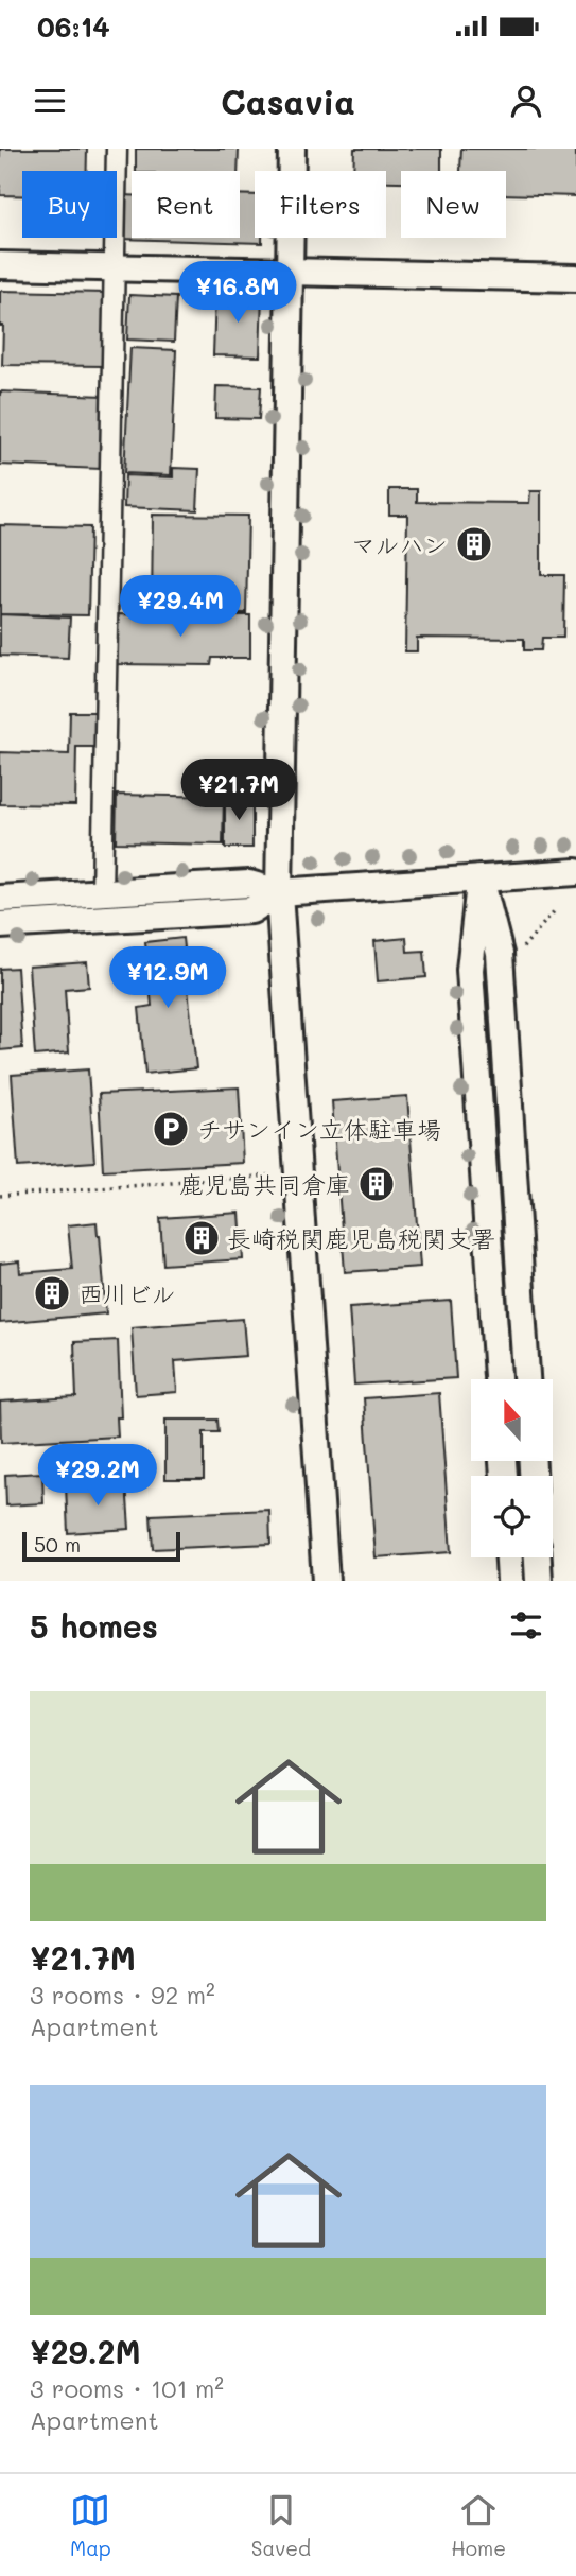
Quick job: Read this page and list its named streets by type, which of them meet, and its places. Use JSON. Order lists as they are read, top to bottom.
{
  "places": {
    "building": [
      "マルハン",
      "鹿児島共同倉庫",
      "長崎税関鹿児島税関支署",
      "西川ビル"
    ],
    "parking": ["チサンイン立体駐車場"]
  },
  "scale_bar": "50 m",
  "north": "top",
  "page": {
    "status": "06:14",
    "header": "Casavia",
    "chip": [
      "Buy",
      "Rent",
      "Filters",
      "New"
    ],
    "price": [
      "¥16.8M",
      "¥29.4M",
      "¥21.7M",
      "¥12.9M",
      "¥29.2M"
    ],
    "scale": "50 m",
    "heading": "5 homes",
    "list": [
      {
        "name": "¥21.7M",
        "note": "3 rooms · 92 m² · Apartment"
      },
      {
        "name": "¥29.2M",
        "note": "3 rooms · 101 m² · Apartment"
      }
    ],
    "tabs": ["Map", "Saved", "Home"]
  }
}
